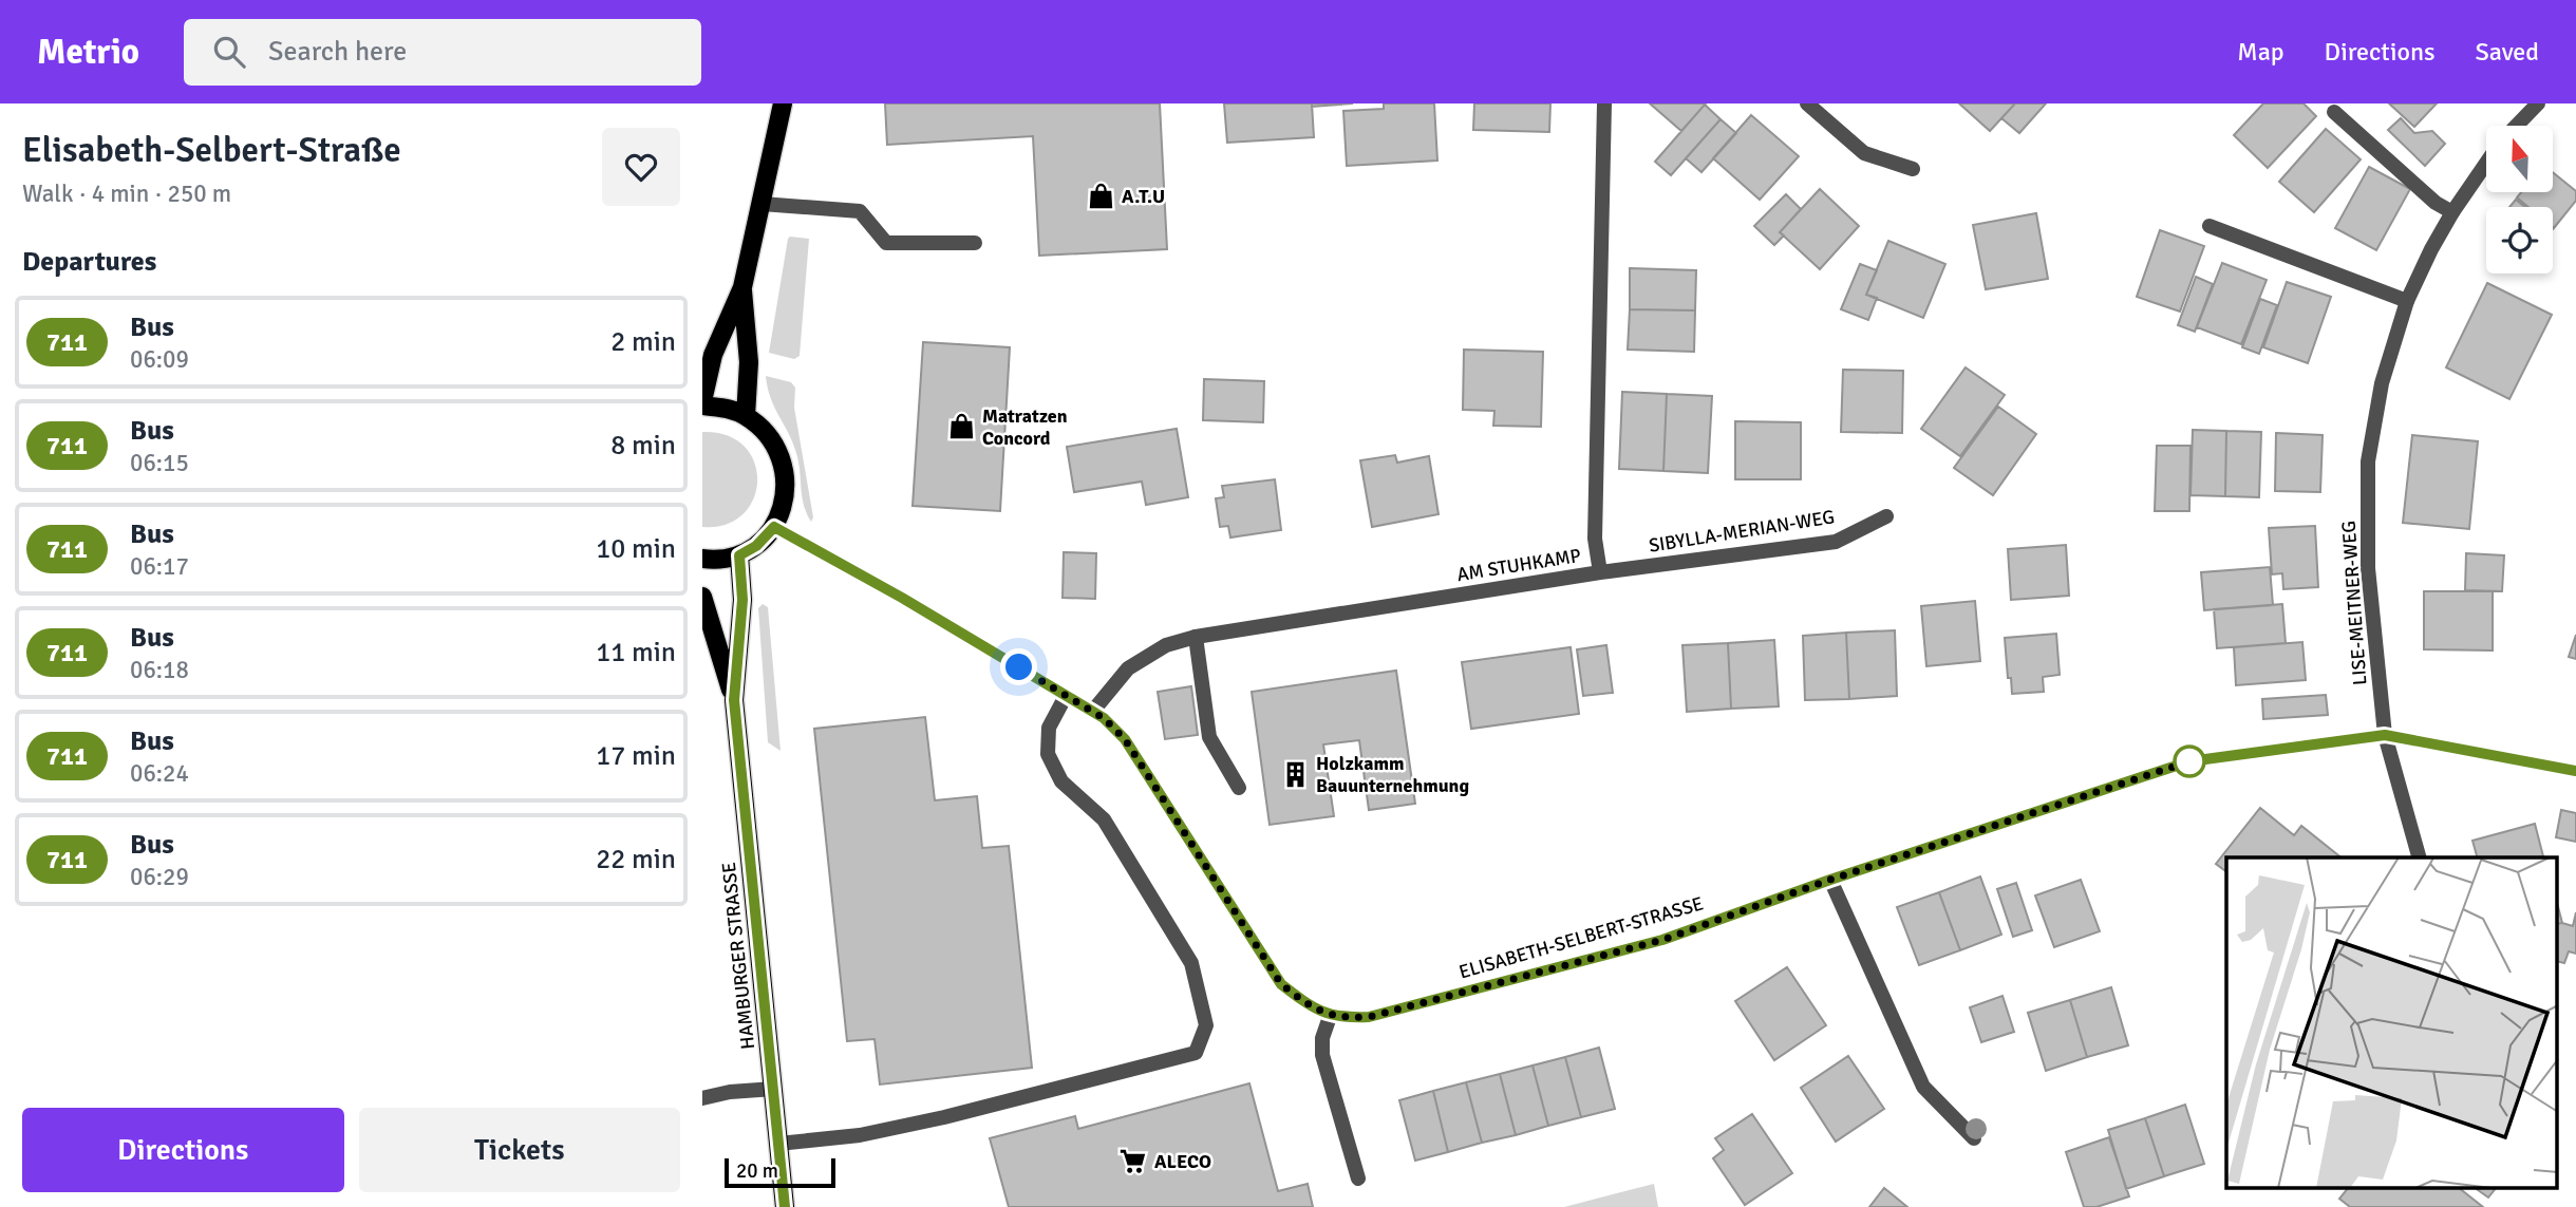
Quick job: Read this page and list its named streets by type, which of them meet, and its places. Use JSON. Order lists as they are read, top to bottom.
{
  "streets": {
    "main road": ["HAMBURGER STRASSE"],
    "street": [
      "SIBYLLA-MERIAN-WEG",
      "AM STUHKAMP",
      "LISE-MEITNER-WEG",
      "ELISABETH-SELBERT-STRASSE"
    ]
  },
  "crossings": [
    ["SIBYLLA-MERIAN-WEG", "AM STUHKAMP"],
    ["AM STUHKAMP", "ELISABETH-SELBERT-STRASSE"],
    ["LISE-MEITNER-WEG", "ELISABETH-SELBERT-STRASSE"]
  ],
  "places": {
    "shop": ["A.T.U", "Matratzen Concord"],
    "building": ["Holzkamm Bauunternehmung"],
    "supermarket": ["ALECO"]
  },
  "lines": ["bus line 711"],
  "scale_bar": "20 m",
  "north": "top",
  "page": {
    "header": "Metrio",
    "search": "Search here",
    "nav": ["Map", "Directions", "Saved"],
    "heading": [
      ["Elisabeth-Selbert-Straße", "Walk · 4 min · 250 m"],
      "Departures"
    ],
    "list": [
      {
        "mark": "711",
        "name": "Bus",
        "note": "06:09",
        "value": "2 min"
      },
      {
        "mark": "711",
        "name": "Bus",
        "note": "06:15",
        "value": "8 min"
      },
      {
        "mark": "711",
        "name": "Bus",
        "note": "06:17",
        "value": "10 min"
      },
      {
        "mark": "711",
        "name": "Bus",
        "note": "06:18",
        "value": "11 min"
      },
      {
        "mark": "711",
        "name": "Bus",
        "note": "06:24",
        "value": "17 min"
      },
      {
        "mark": "711",
        "name": "Bus",
        "note": "06:29",
        "value": "22 min"
      }
    ],
    "buttons": ["Directions", "Tickets"],
    "scale": "20 m"
  }
}
